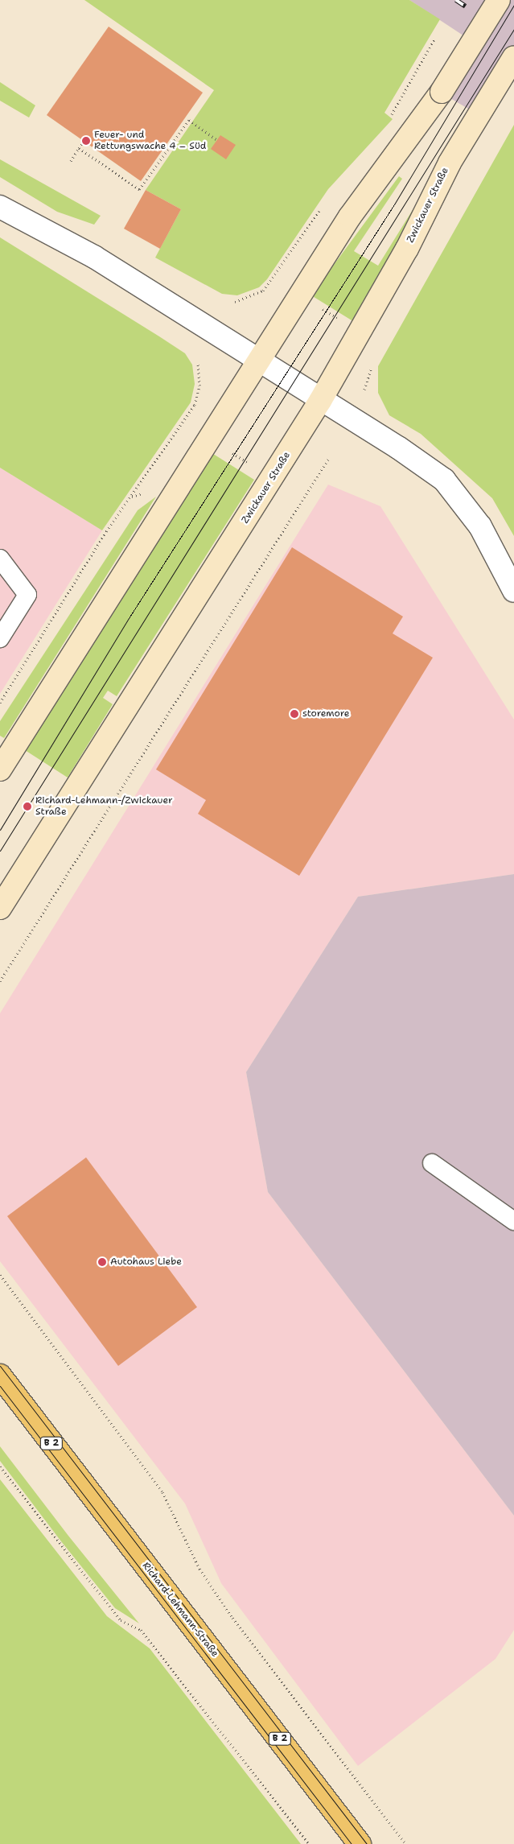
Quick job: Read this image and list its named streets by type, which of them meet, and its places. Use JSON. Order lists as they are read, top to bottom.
{
  "streets": {
    "main road": ["Zwickauer Straße", "B 2", "Richard-Lehmann-Straße"]
  },
  "places": [
    "Feuer- und Rettungswache 4 – Süd",
    "storemore",
    "Richard-Lehmann-/Zwickauer Straße",
    "Autohaus Liebe"
  ]
}
